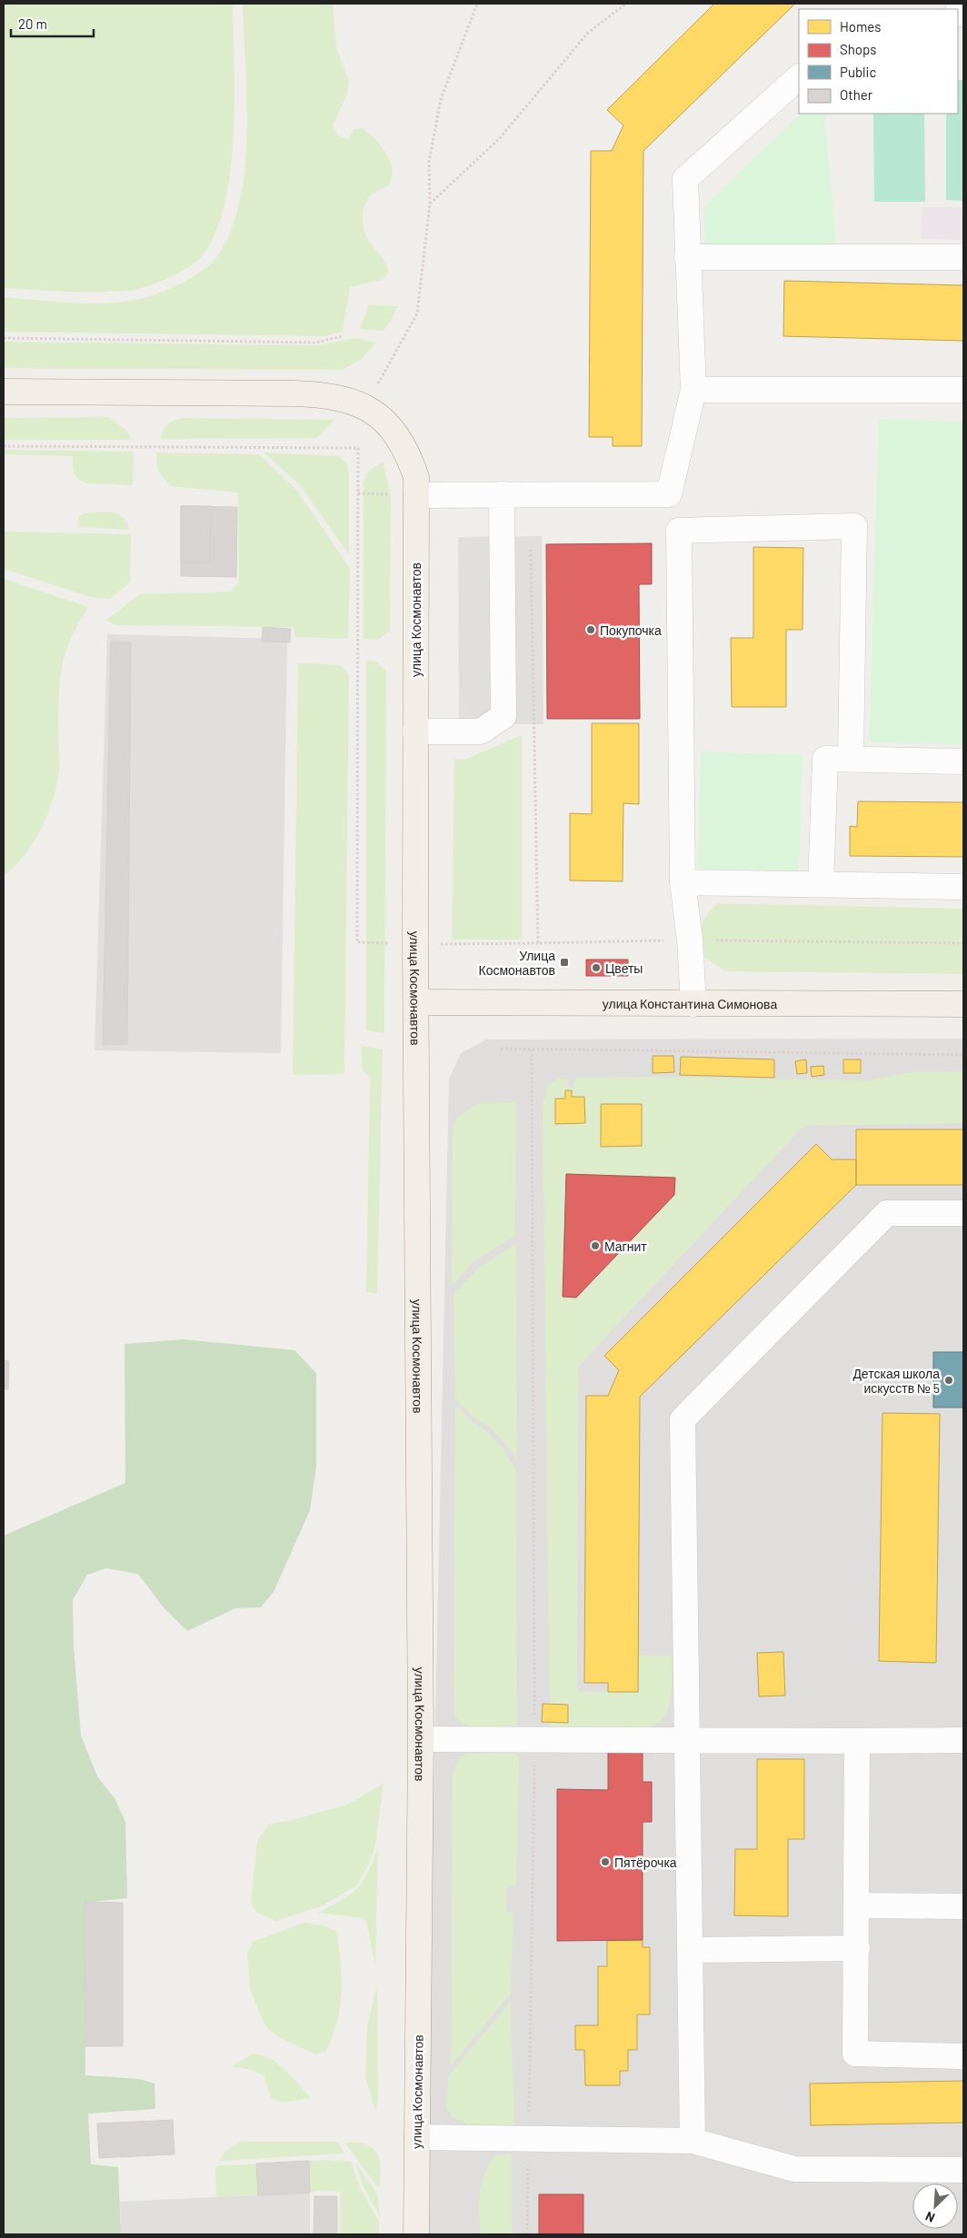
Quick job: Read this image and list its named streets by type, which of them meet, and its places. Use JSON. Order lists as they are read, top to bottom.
{
  "streets": {
    "main road": ["улица Космонавтов", "улица Константина Симонова"]
  },
  "crossings": [
    ["улица Космонавтов", "улица Константина Симонова"]
  ],
  "places": {
    "other": [
      "Покупочка",
      "Цветы",
      "Магнит",
      "Детская школа искусств № 5",
      "Пятёрочка"
    ],
    "transit": ["Улица Космонавтов"]
  },
  "legend": [
    "Homes",
    "Shops",
    "Public",
    "Other"
  ],
  "scale_bar": "20 m",
  "north": "bottom left"
}
